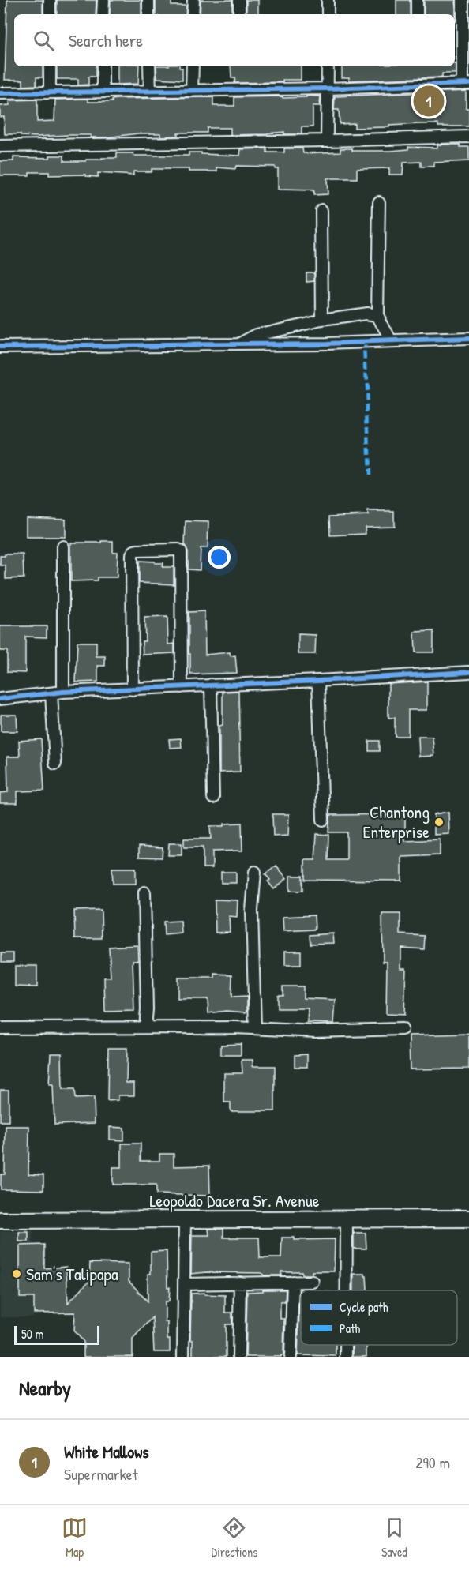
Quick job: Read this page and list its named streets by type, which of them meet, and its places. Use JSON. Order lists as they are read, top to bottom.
{
  "streets": {
    "main road": ["Leopoldo Dacera Sr. Avenue"]
  },
  "places": ["Chantong Enterprise", "Sam's Talipapa"],
  "legend": ["Cycle path", "Path"],
  "scale_bar": "50 m",
  "page": {
    "search": "Search here",
    "pins": "1",
    "scale": "50 m",
    "heading": "Nearby",
    "list": [
      {
        "mark": "1",
        "name": "White Mallows",
        "note": "Supermarket",
        "value": "290 m"
      }
    ],
    "nav": ["Map", "Directions", "Saved"]
  }
}
